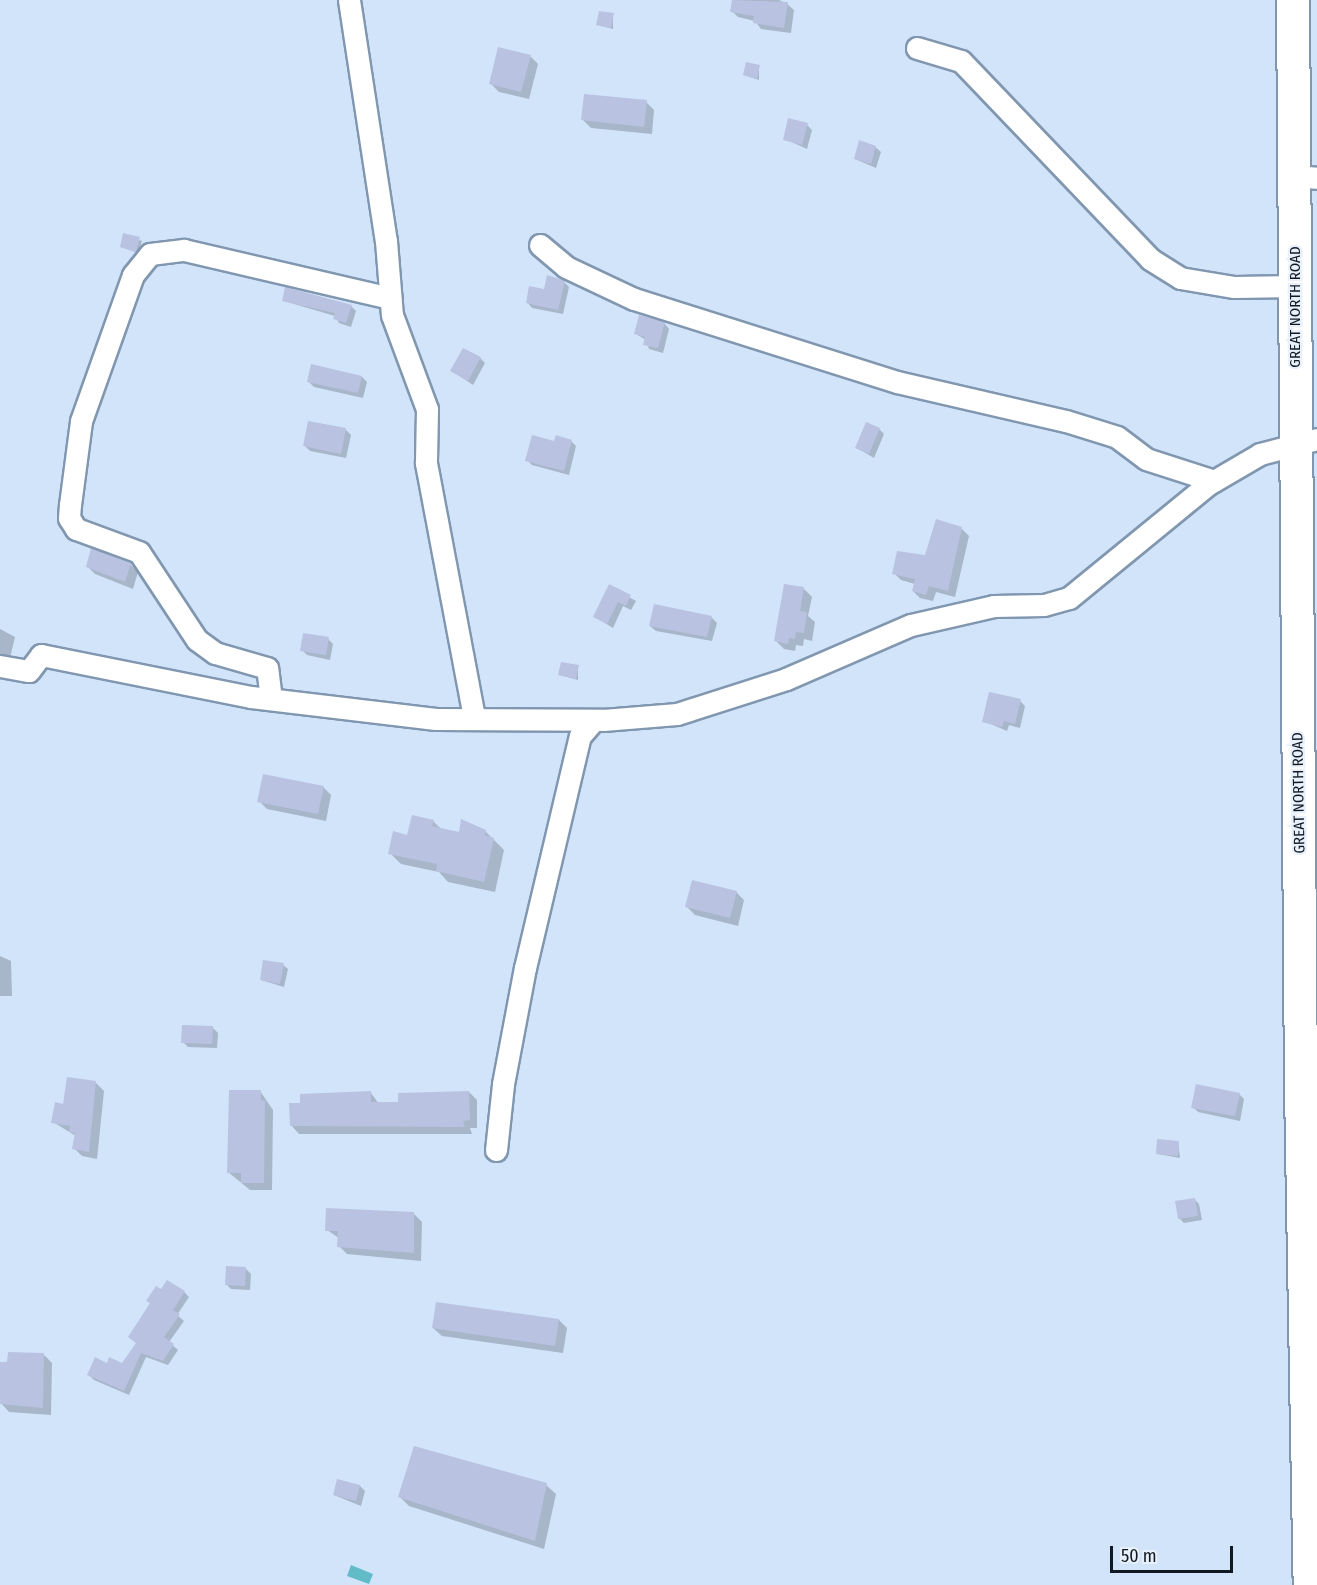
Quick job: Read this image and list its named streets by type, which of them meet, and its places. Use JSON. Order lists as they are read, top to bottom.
{
  "streets": {
    "highway": ["GREAT NORTH ROAD"]
  },
  "scale_bar": "50 m"
}
